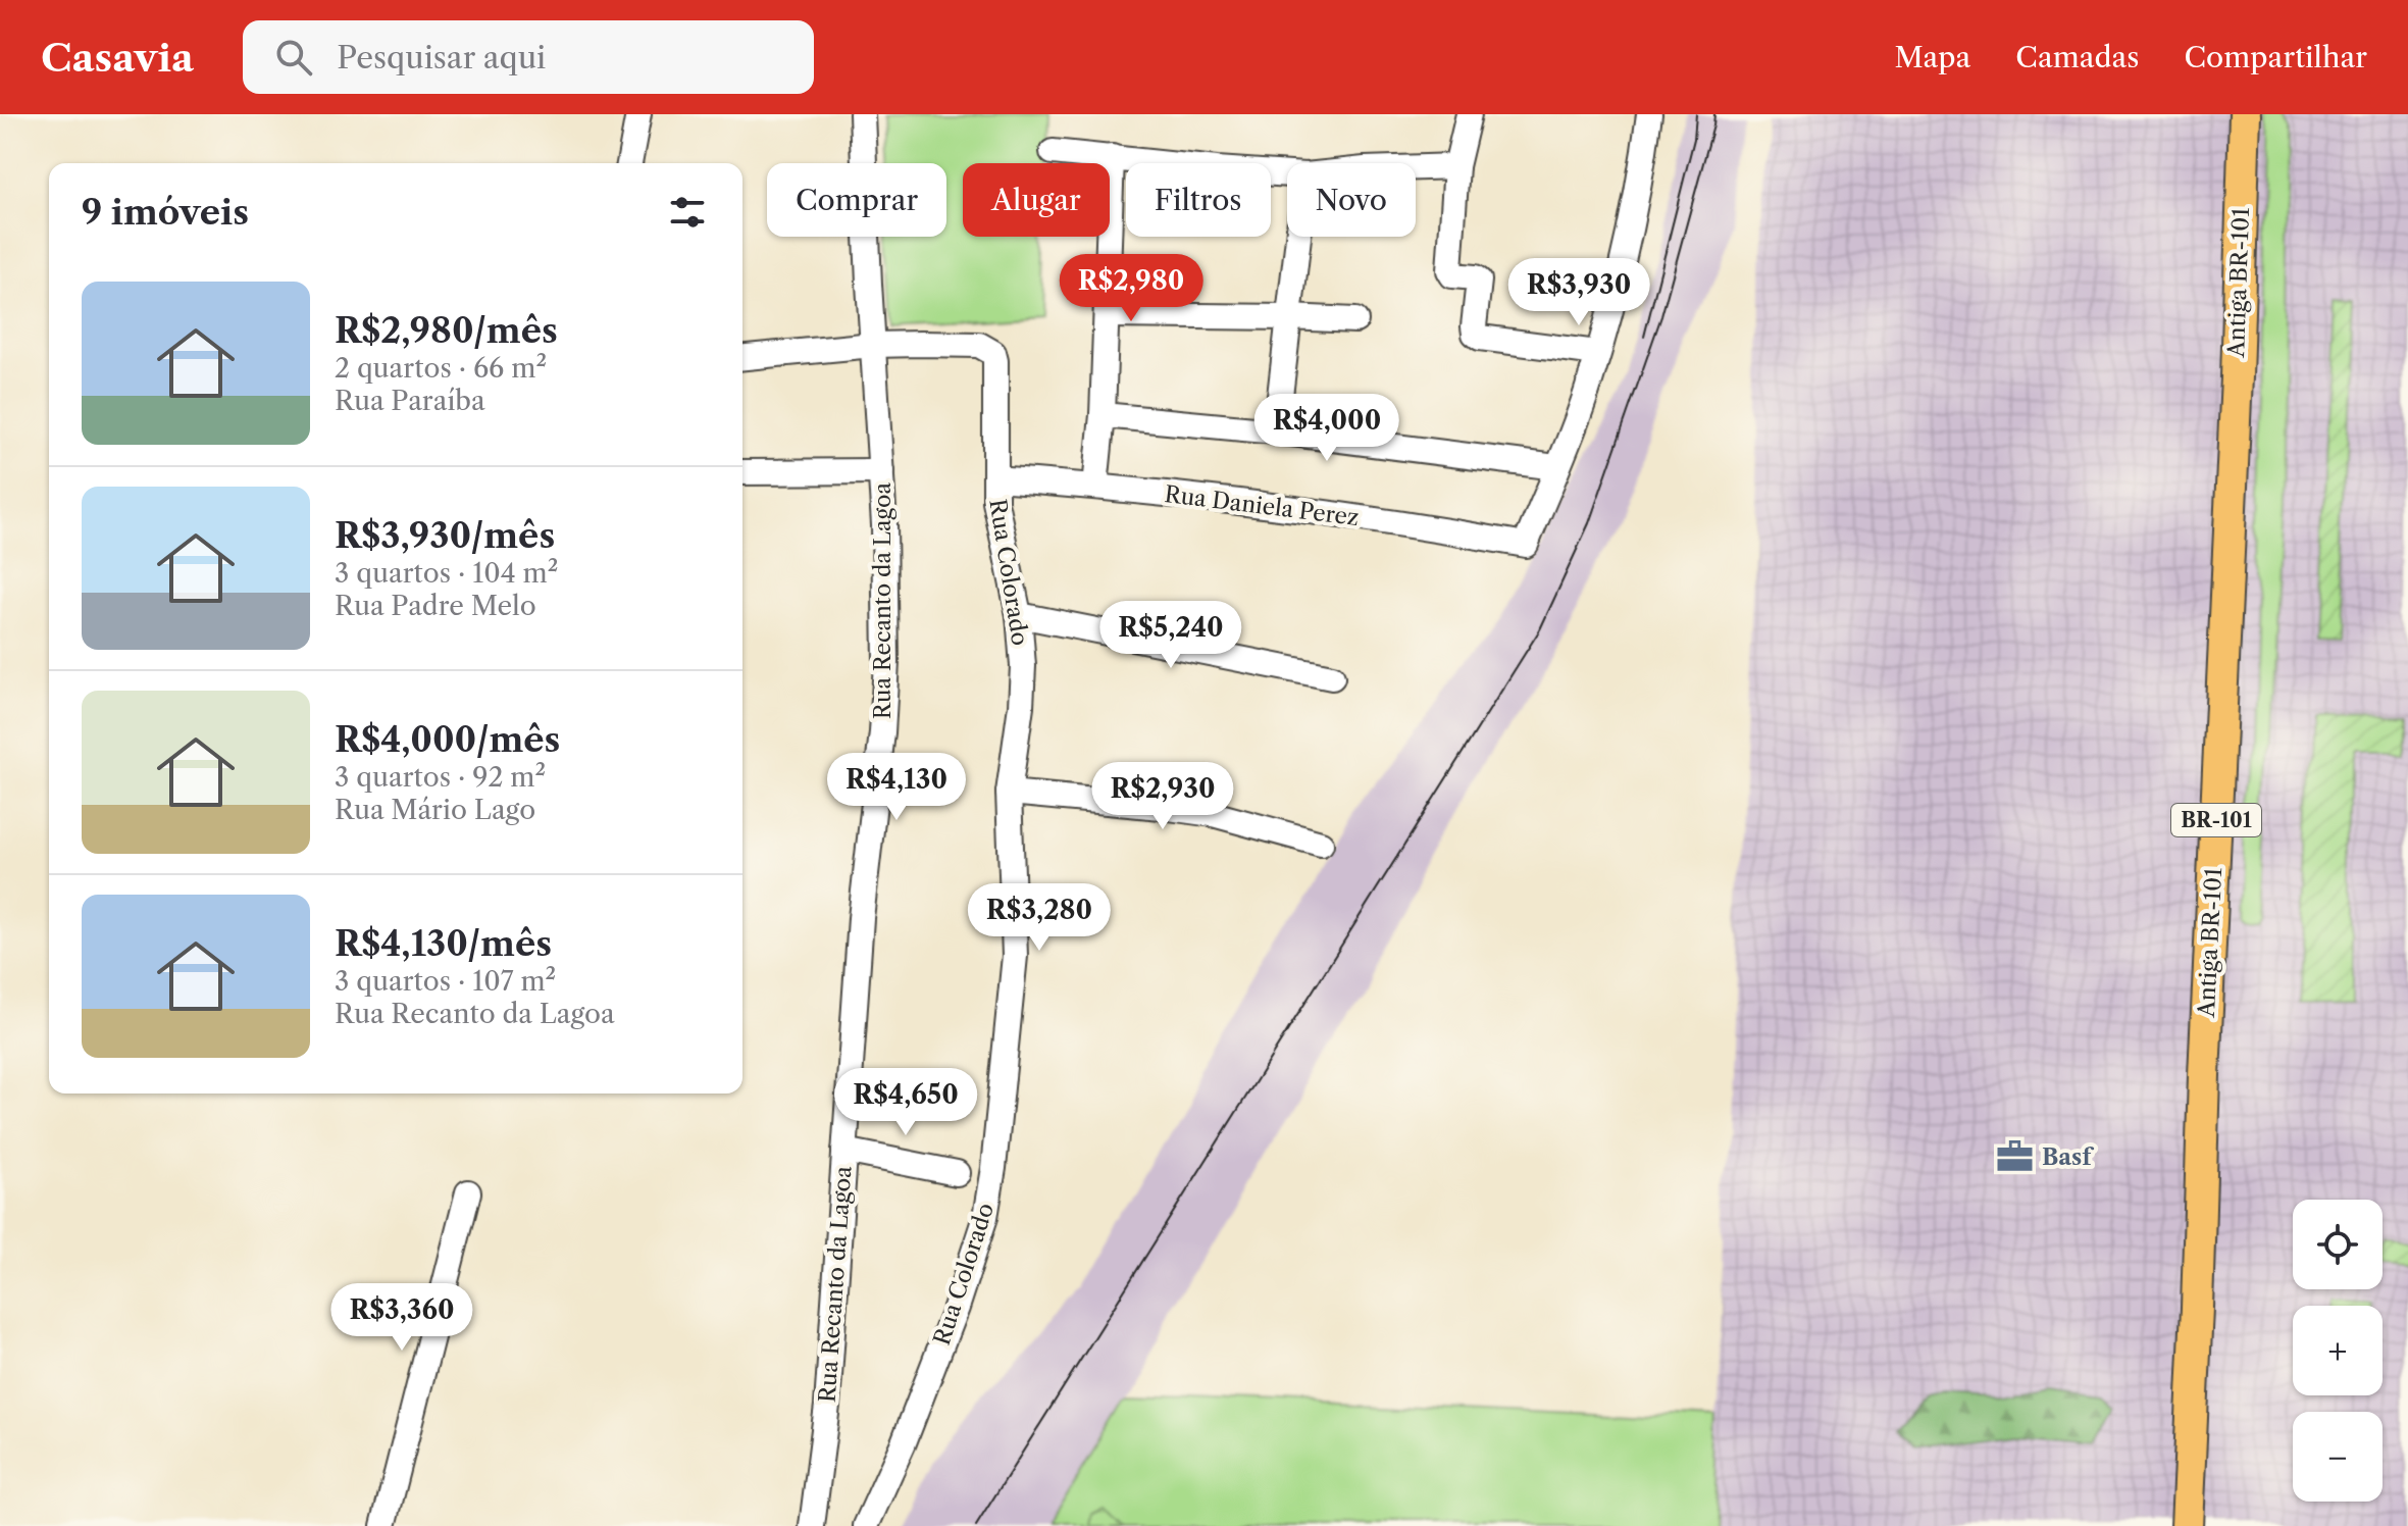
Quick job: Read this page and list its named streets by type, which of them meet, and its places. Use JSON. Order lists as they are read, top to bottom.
{
  "streets": {
    "main road": ["Antiga BR-101", "BR-101"],
    "street": ["Rua Daniela Perez", "Rua Colorado", "Rua Recanto da Lagoa"]
  },
  "crossings": [
    ["Rua Daniela Perez", "Rua Colorado"],
    ["Rua Colorado", "Rua Recanto da Lagoa"]
  ],
  "places": {
    "office": ["Basf"]
  },
  "page": {
    "header": "Casavia",
    "search": "Pesquisar aqui",
    "nav": ["Mapa", "Camadas", "Compartilhar"],
    "chip": [
      "Comprar",
      "Alugar",
      "Filtros",
      "Novo"
    ],
    "heading": "9 imóveis",
    "price": [
      "R$2,980",
      "R$3,930",
      "R$4,000",
      "R$5,240",
      "R$4,130",
      "R$2,930",
      "R$3,280",
      "R$4,650",
      "R$3,360"
    ],
    "list": [
      {
        "name": "R$2,980/mês",
        "note": "2 quartos · 66 m² · Rua Paraíba"
      },
      {
        "name": "R$3,930/mês",
        "note": "3 quartos · 104 m² · Rua Padre Melo"
      },
      {
        "name": "R$4,000/mês",
        "note": "3 quartos · 92 m² · Rua Mário Lago"
      },
      {
        "name": "R$4,130/mês",
        "note": "3 quartos · 107 m² · Rua Recanto da Lagoa"
      }
    ],
    "map_buttons": ["+", "−"]
  }
}
